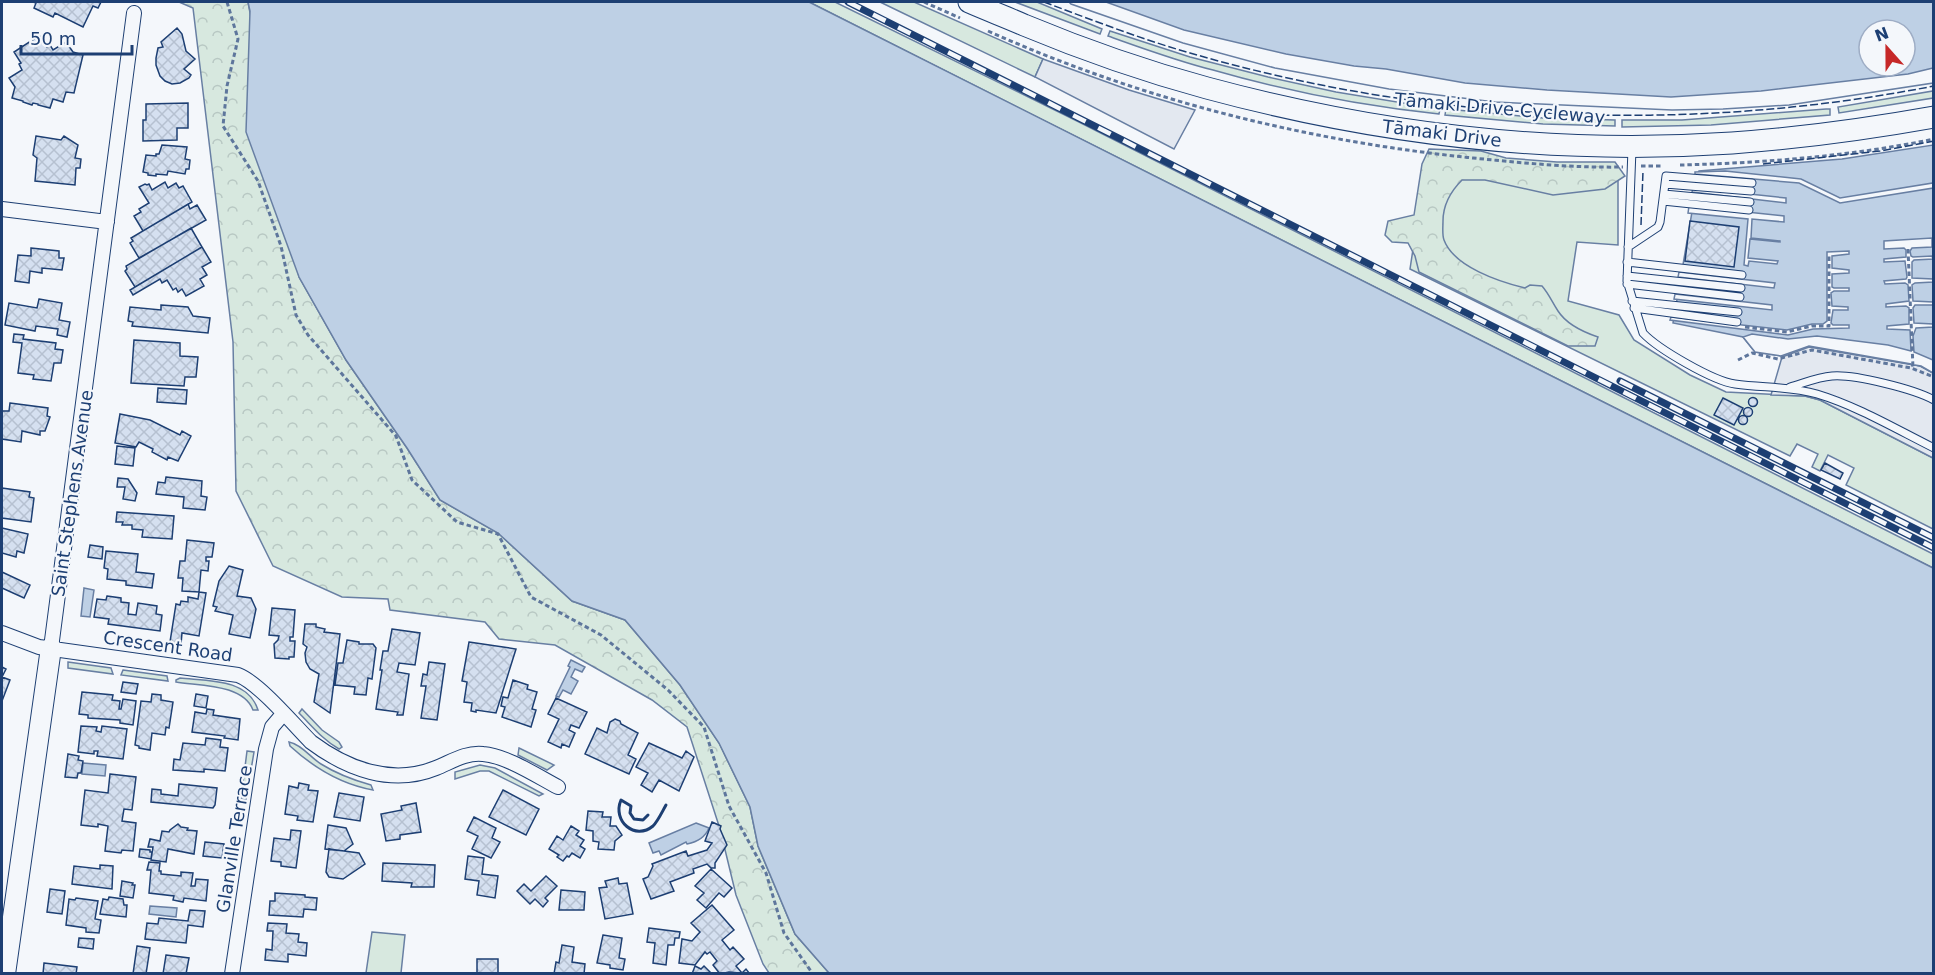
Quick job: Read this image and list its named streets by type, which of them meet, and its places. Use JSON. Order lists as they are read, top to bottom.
{
  "streets": {
    "main road": ["Tāmaki Drive"],
    "street": ["Saint Stephens Avenue", "Crescent Road", "Glanville Terrace"]
  },
  "crossings": [
    ["Saint Stephens Avenue", "Crescent Road"],
    ["Crescent Road", "Glanville Terrace"]
  ],
  "scale_bar": "50 m",
  "north": "top"
}
